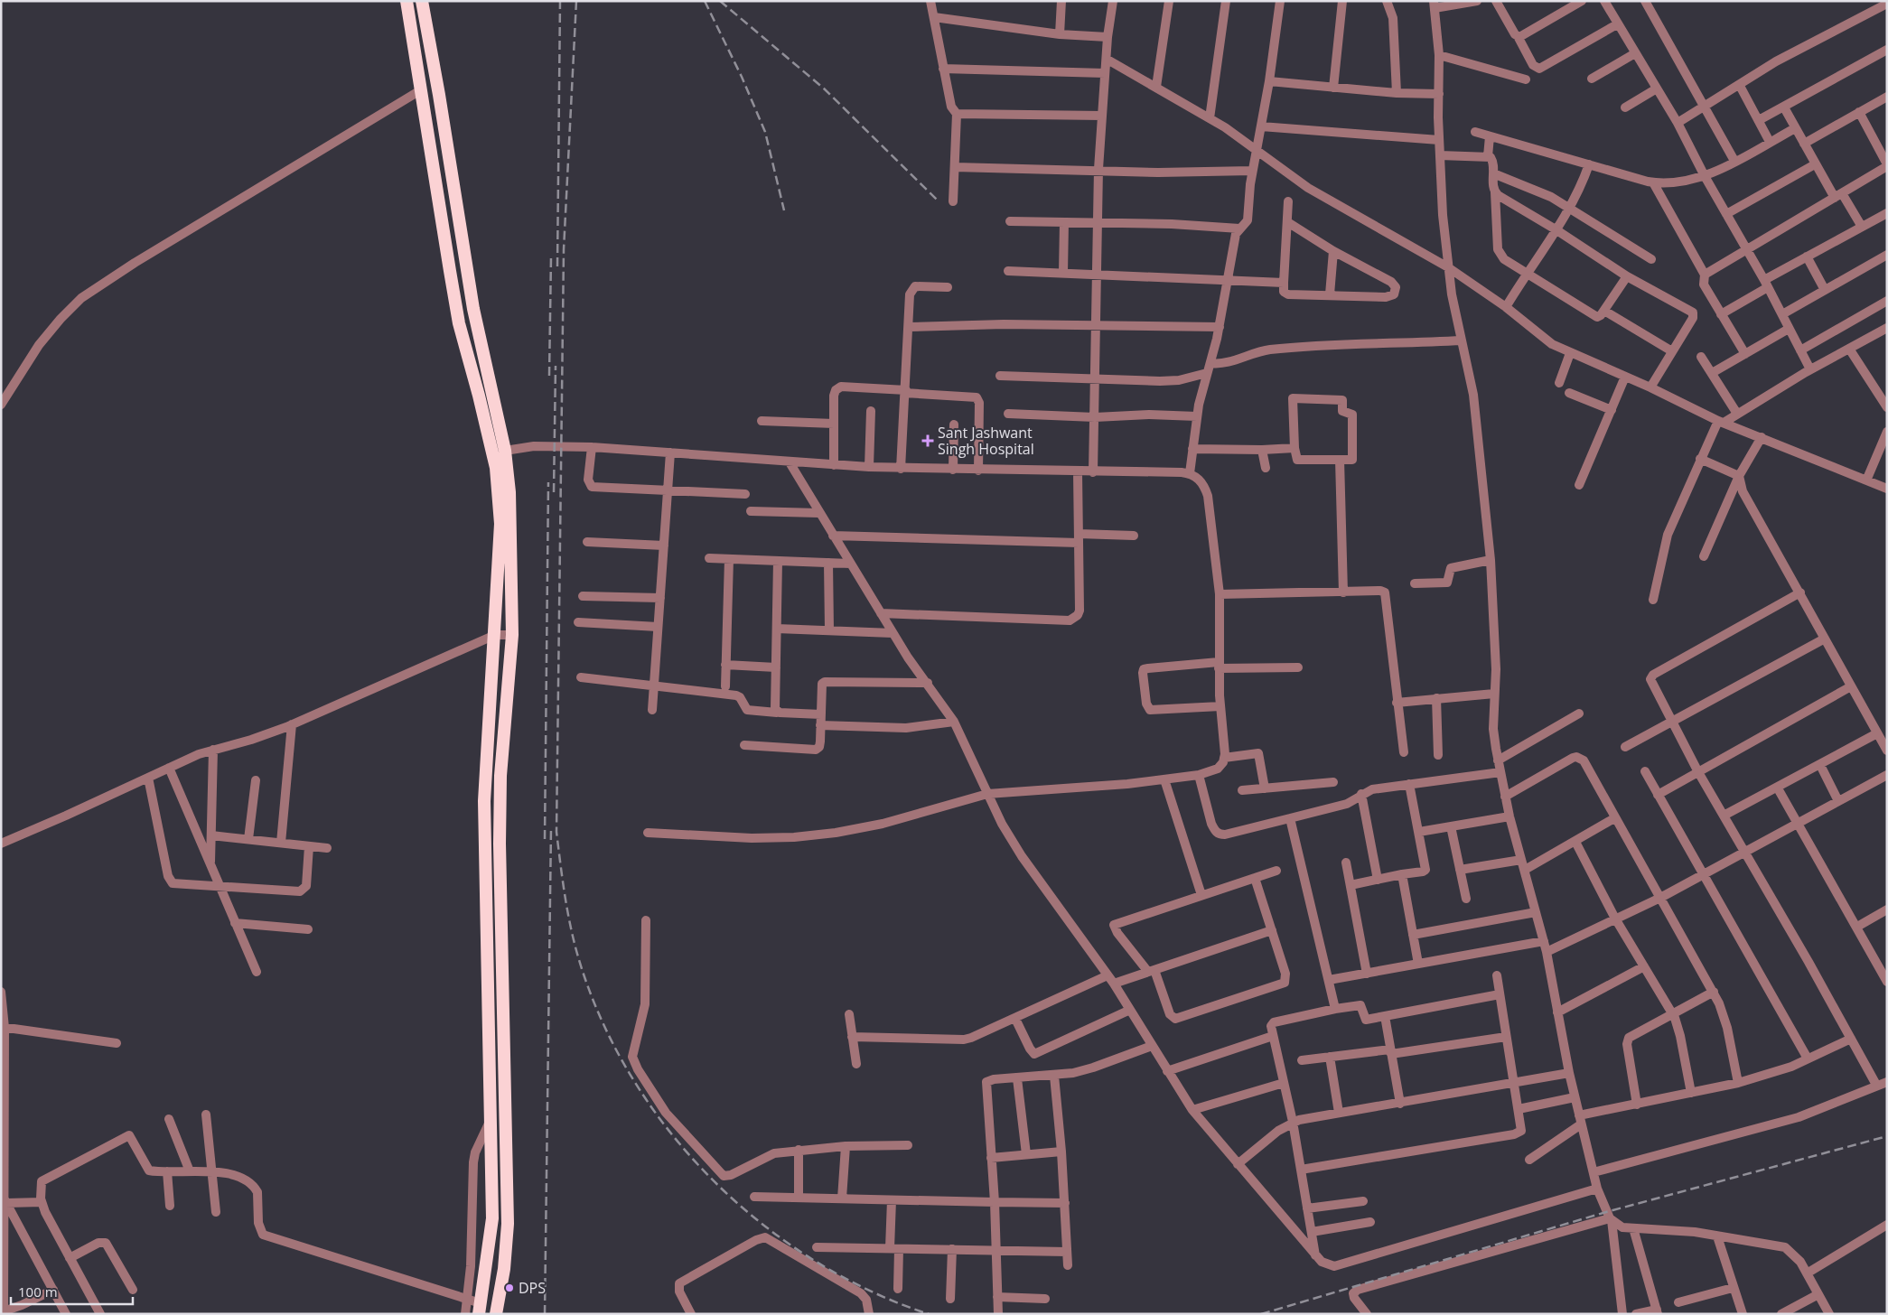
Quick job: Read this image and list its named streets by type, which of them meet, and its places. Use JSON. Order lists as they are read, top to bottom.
{
  "places": {
    "health": ["Sant Jashwant Singh Hospital"],
    "other": ["DPS"]
  },
  "scale_bar": "100 m"
}
